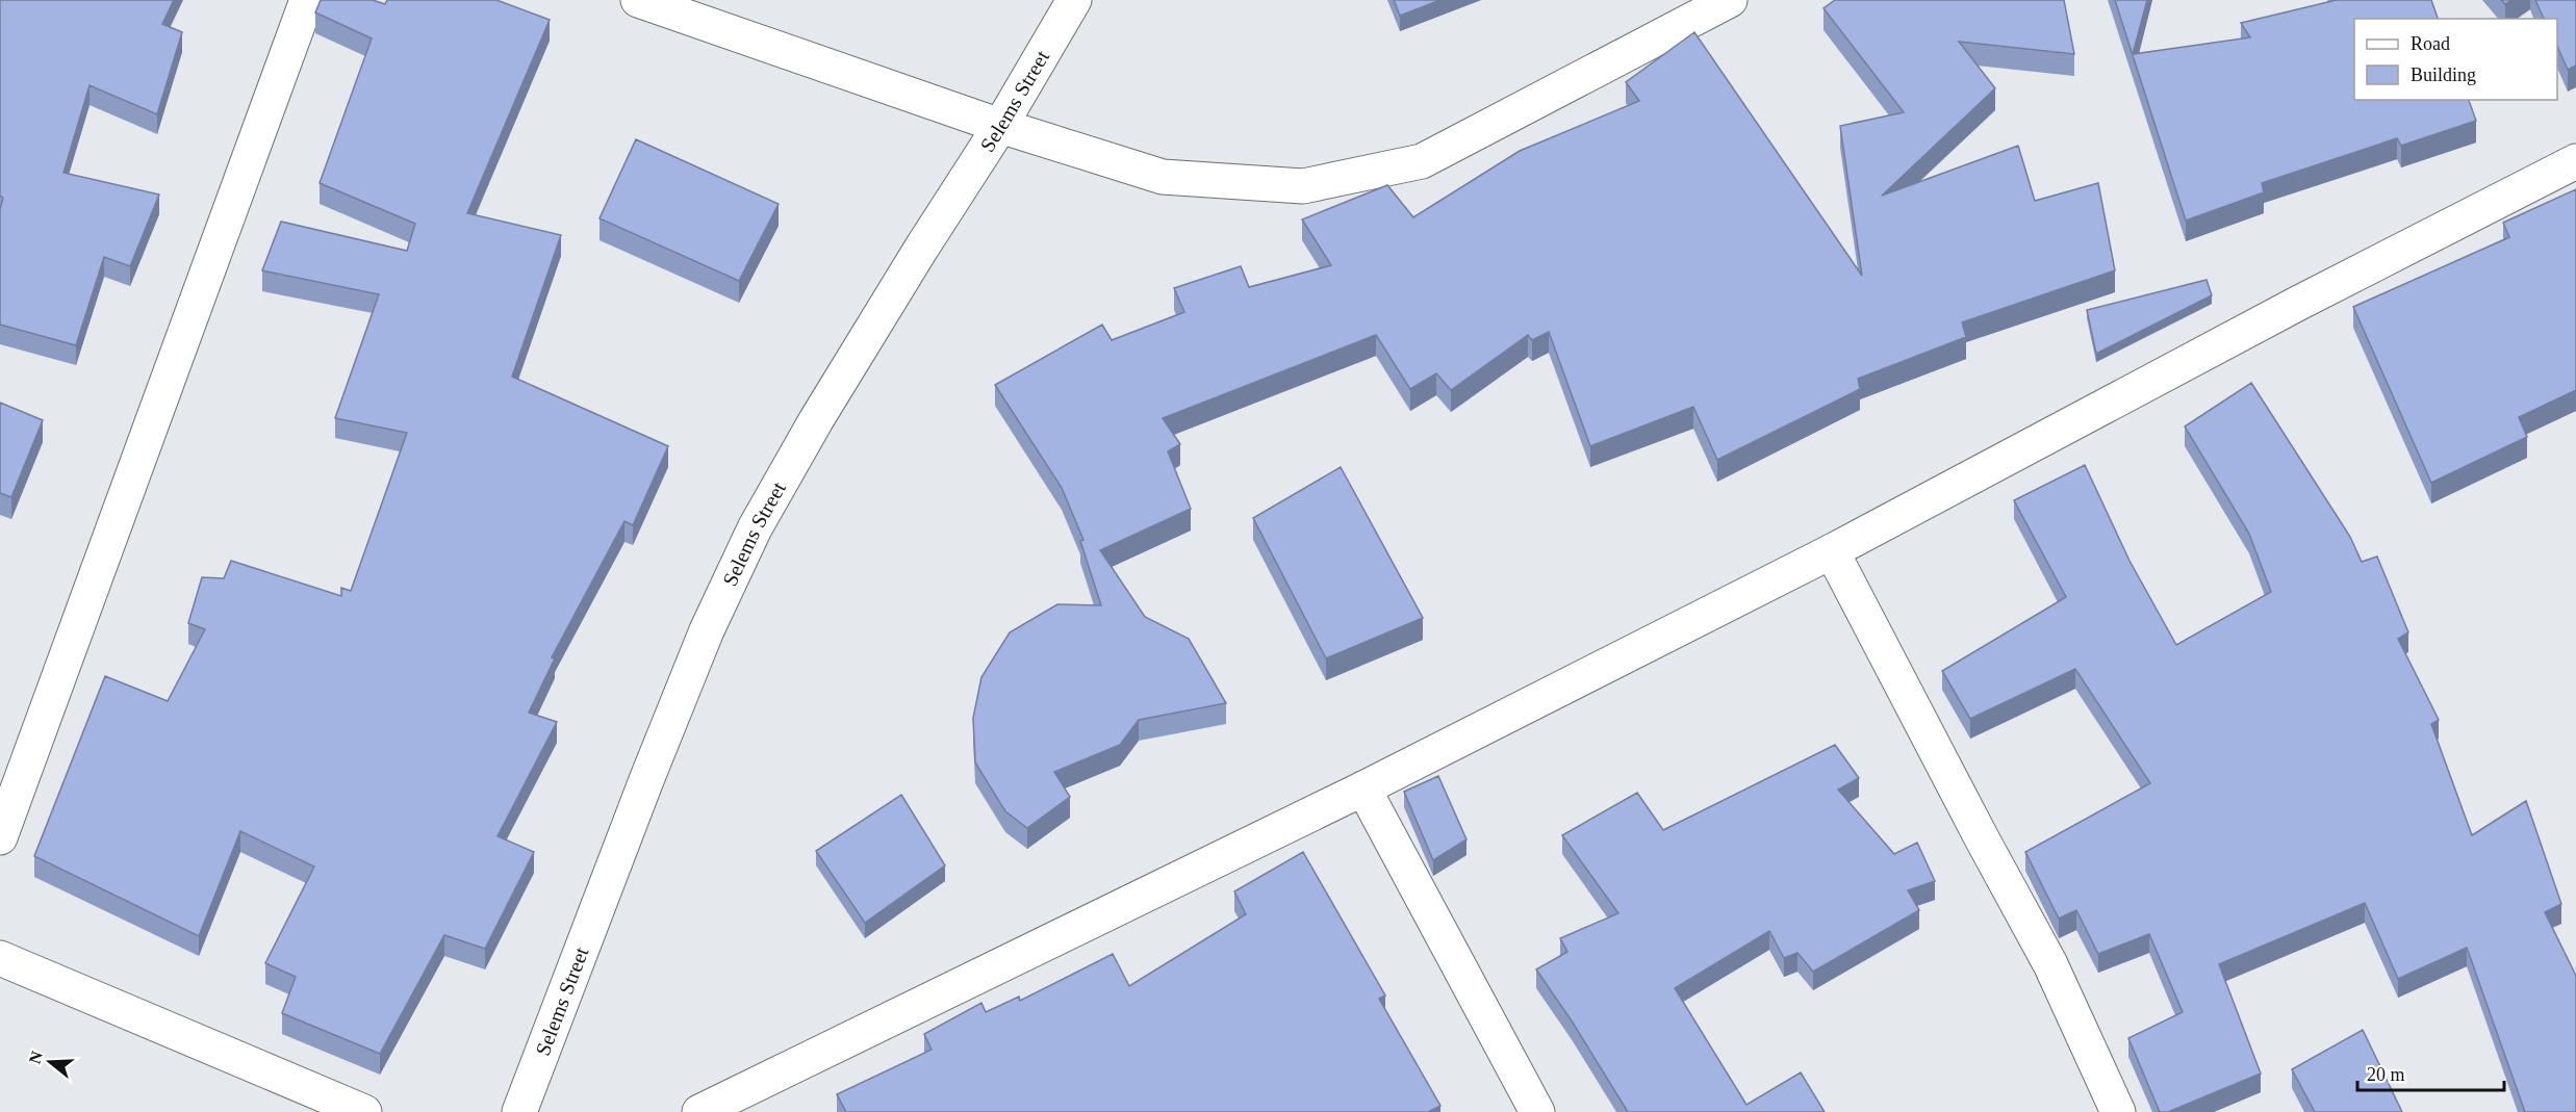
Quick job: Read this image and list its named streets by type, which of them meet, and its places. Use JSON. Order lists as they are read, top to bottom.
{
  "streets": {
    "street": ["Selems Street"]
  },
  "legend": ["Road", "Building"],
  "scale_bar": "20 m",
  "north": "left"
}
